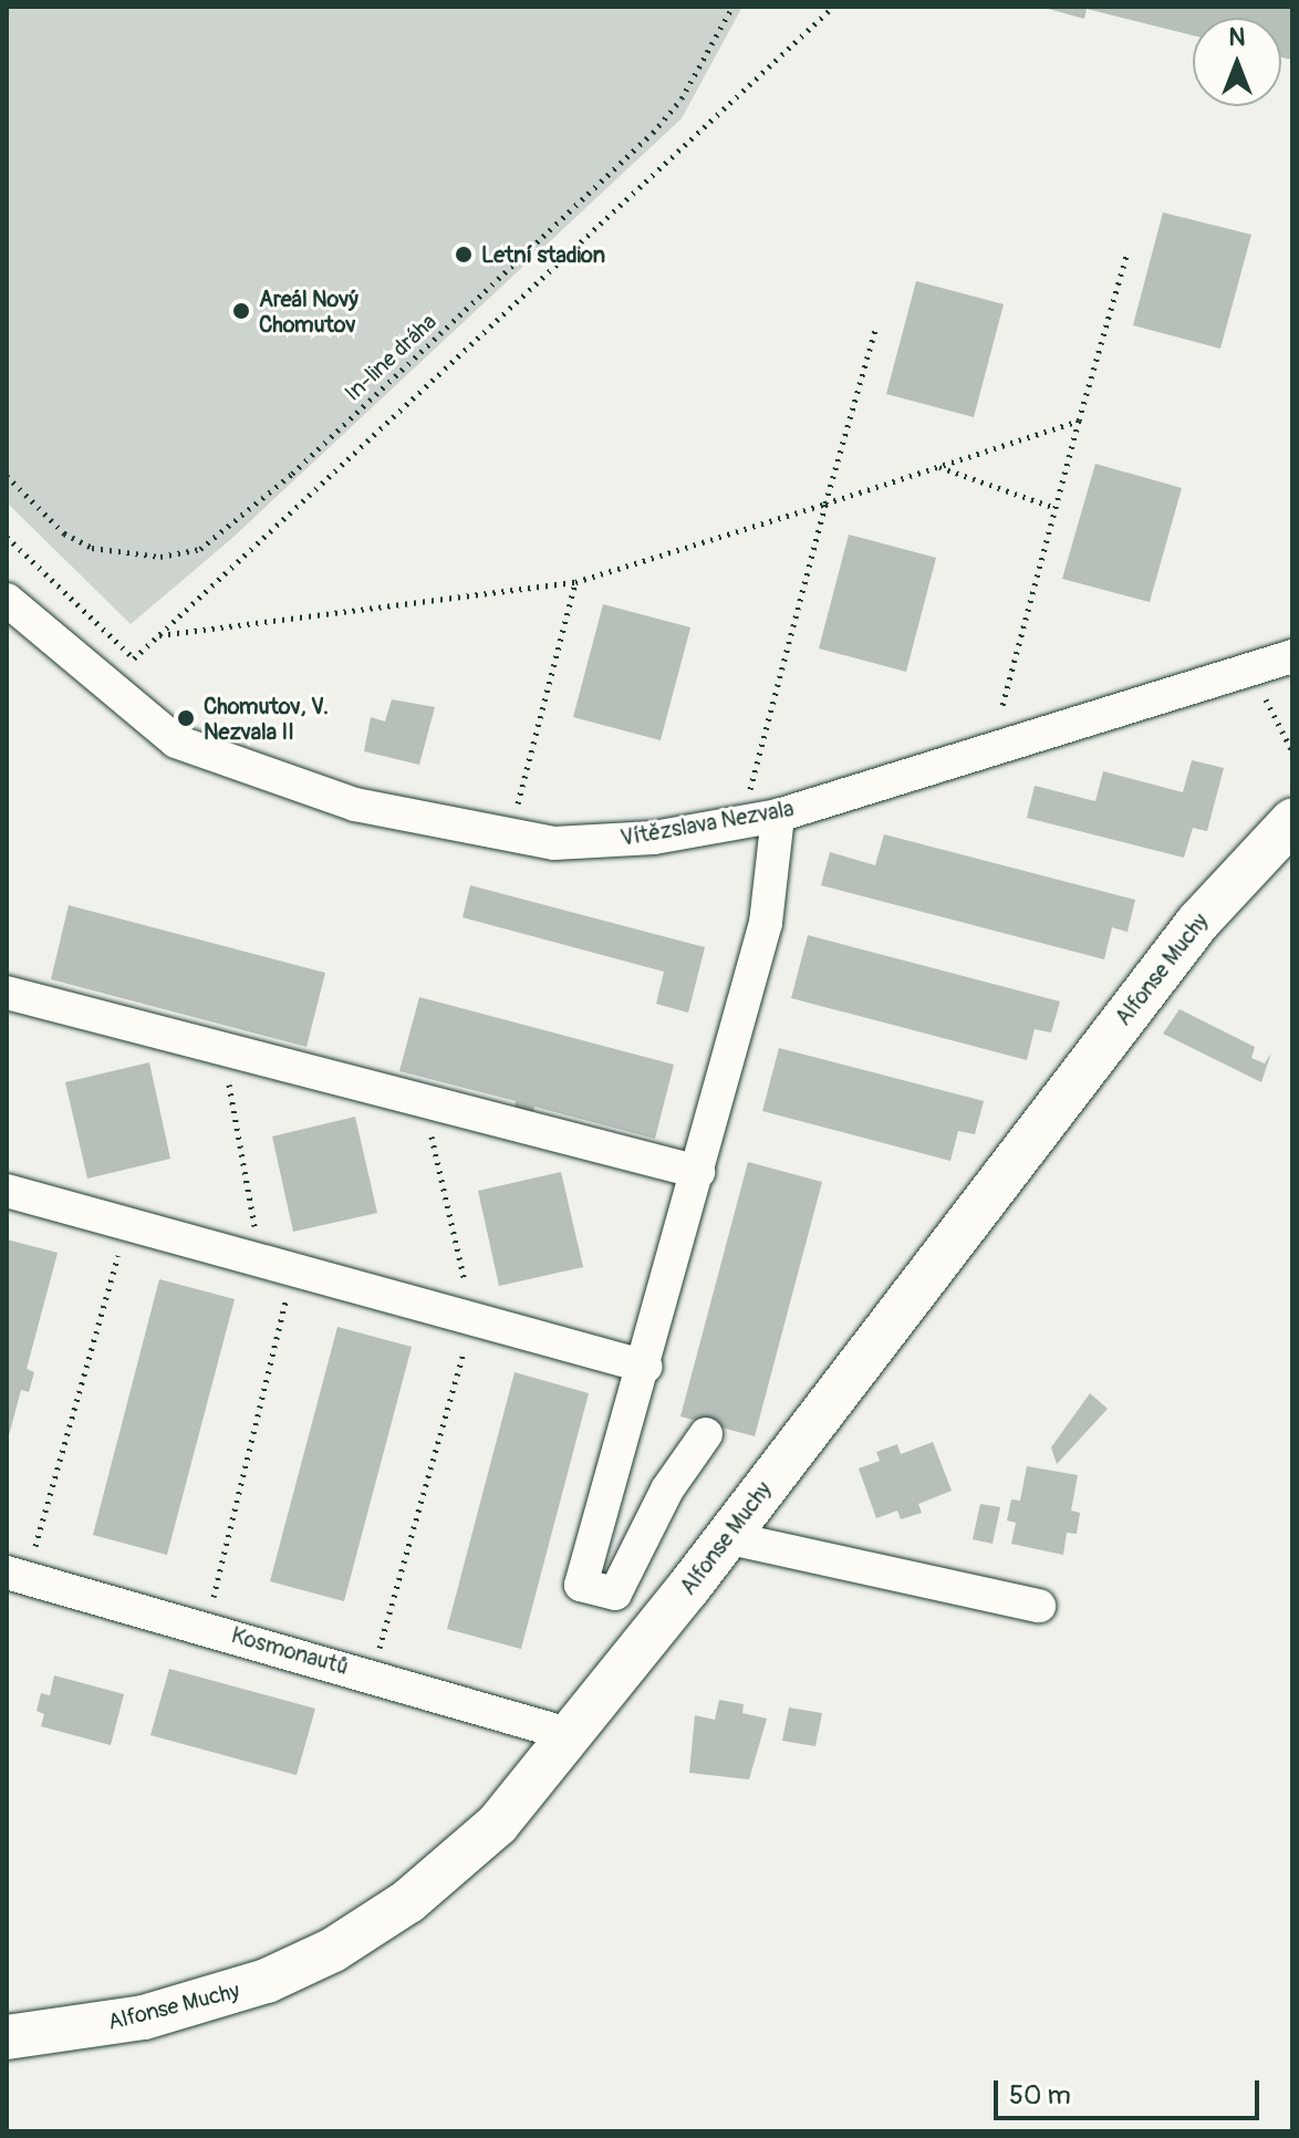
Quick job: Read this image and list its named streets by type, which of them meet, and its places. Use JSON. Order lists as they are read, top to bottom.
{
  "streets": {
    "main road": ["Alfonse Muchy"],
    "street": ["Vítězslava Nezvala", "Kosmonautů"],
    "path": ["In-line dráha"]
  },
  "crossings": [
    ["Alfonse Muchy", "Kosmonautů"]
  ],
  "places": ["Letní stadion", "Areál Nový Chomutov", "Chomutov, V. Nezvala II"],
  "scale_bar": "50 m",
  "north": "top"
}
